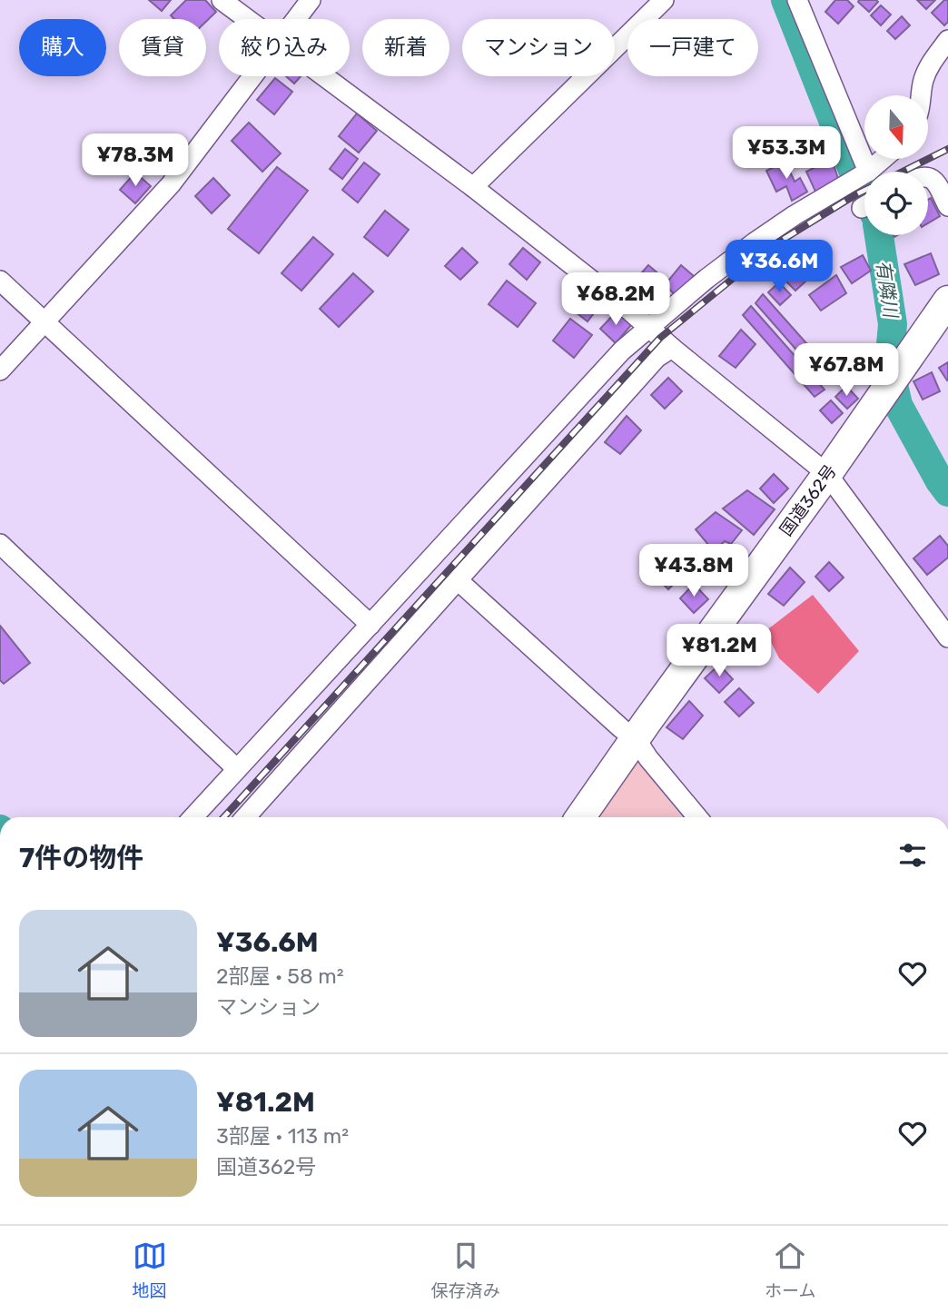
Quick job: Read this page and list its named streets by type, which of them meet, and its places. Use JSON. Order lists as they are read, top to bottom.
{
  "streets": {
    "highway": ["国道362号"]
  },
  "water": ["有隣川"],
  "north": "bottom",
  "page": {
    "chip": [
      "購入",
      "賃貸",
      "絞り込み",
      "新着",
      "マンション",
      "一戸建て"
    ],
    "price": [
      "¥53.3M",
      "¥78.3M",
      "¥36.6M",
      "¥68.2M",
      "¥67.8M",
      "¥43.8M",
      "¥81.2M"
    ],
    "heading": "7件の物件",
    "list": [
      {
        "name": "¥36.6M",
        "note": "2部屋 · 58 m² · マンション"
      },
      {
        "name": "¥81.2M",
        "note": "3部屋 · 113 m² · 国道362号"
      }
    ],
    "tabs": ["地図", "保存済み", "ホーム"]
  }
}
